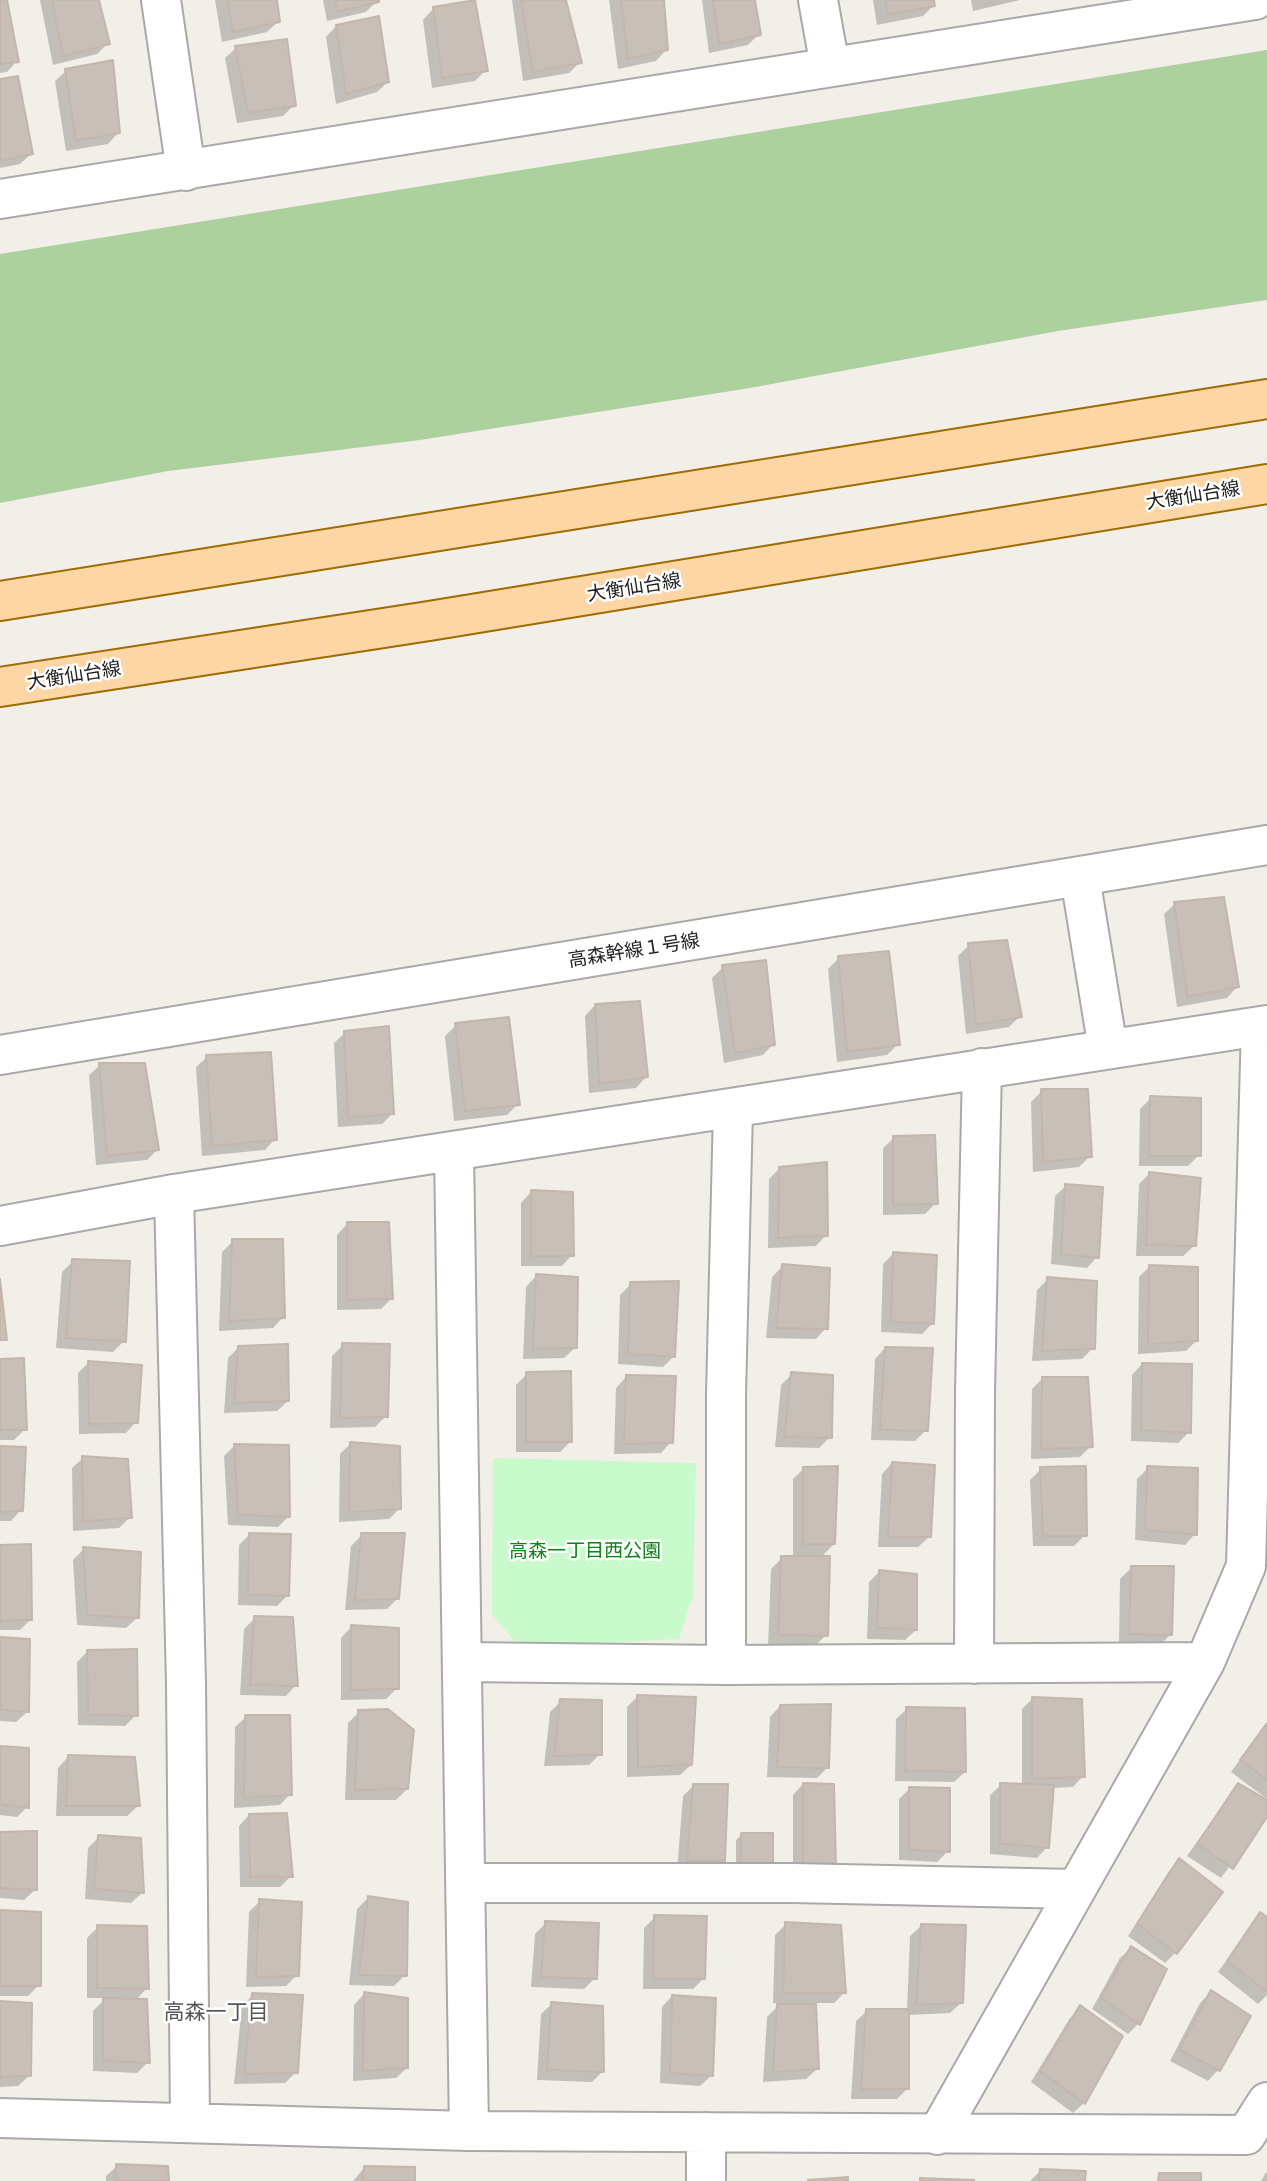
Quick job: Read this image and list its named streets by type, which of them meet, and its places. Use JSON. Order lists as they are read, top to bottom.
{
  "streets": {
    "main road": ["大衡仙台線"],
    "street": ["高森幹線１号線"]
  },
  "districts": ["高森一丁目"],
  "parks": ["高森一丁目西公園"]
}
